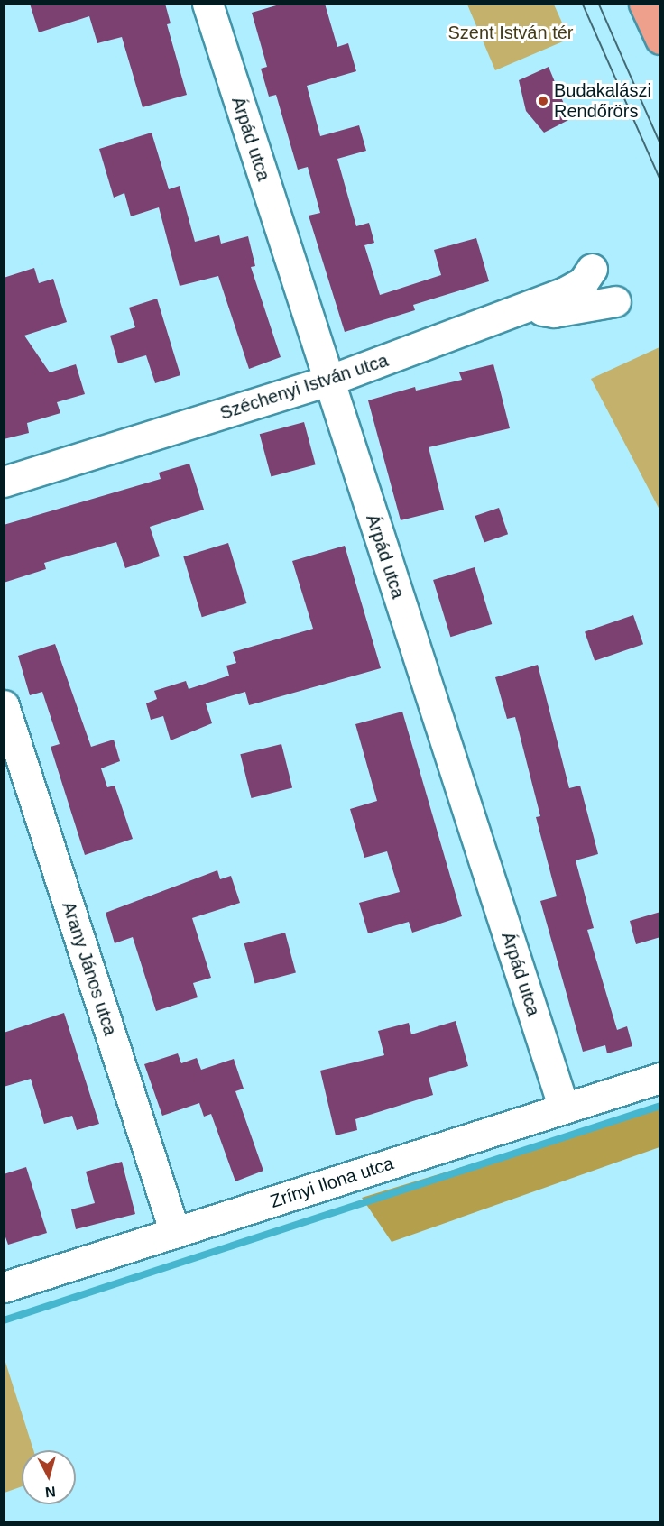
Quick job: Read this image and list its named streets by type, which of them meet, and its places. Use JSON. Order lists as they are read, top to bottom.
{
  "streets": {
    "street": [
      "Árpád utca",
      "Széchenyi István utca",
      "Arany János utca",
      "Zrínyi Ilona utca"
    ]
  },
  "crossings": [
    ["Árpád utca", "Széchenyi István utca"],
    ["Árpád utca", "Zrínyi Ilona utca"],
    ["Arany János utca", "Zrínyi Ilona utca"]
  ],
  "parks": ["Szent István tér"],
  "places": ["Budakalászi Rendőrörs"],
  "north": "bottom"
}
